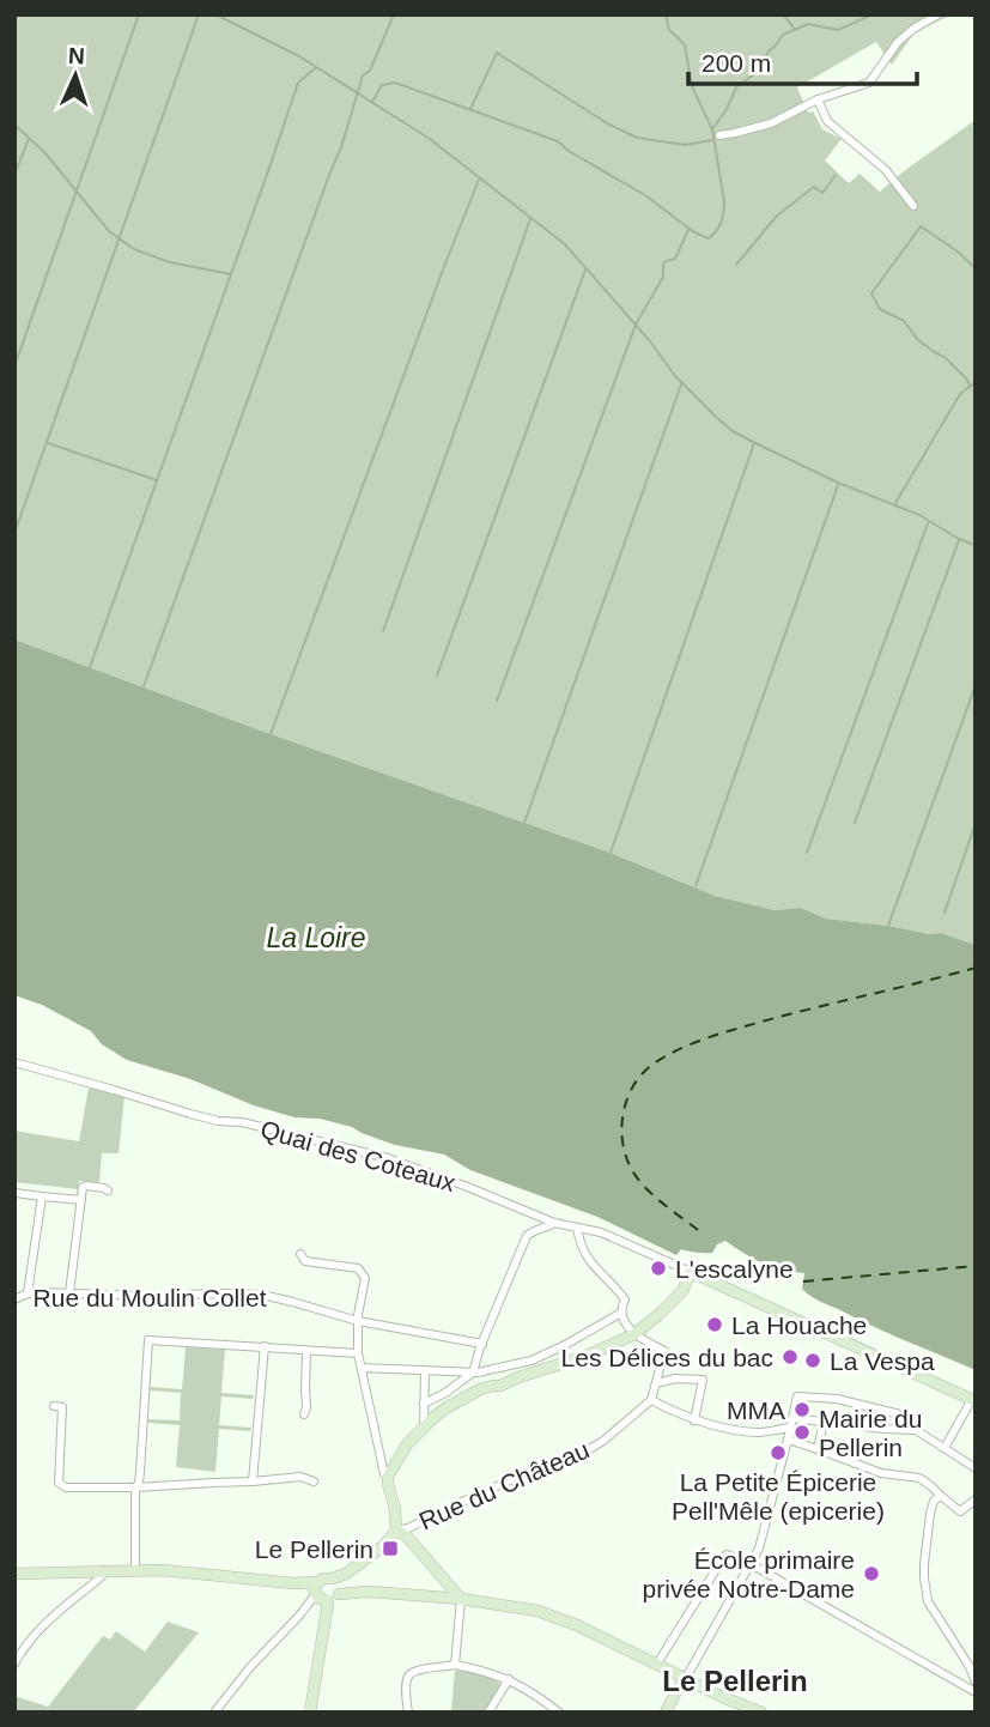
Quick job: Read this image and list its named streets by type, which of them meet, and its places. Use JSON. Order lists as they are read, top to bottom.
{
  "streets": {
    "street": ["Quai des Coteaux", "Rue du Moulin Collet", "Rue du Château"]
  },
  "districts": ["Le Pellerin"],
  "water": ["La Loire"],
  "places": {
    "other": [
      "L'escalyne",
      "La Houache",
      "Les Délices du bac",
      "La Vespa",
      "MMA",
      "Mairie du Pellerin",
      "La Petite Épicerie Pell'Mêle (epicerie)",
      "École primaire privée Notre-Dame"
    ],
    "transit": ["Le Pellerin"]
  },
  "scale_bar": "200 m",
  "north": "top"
}
